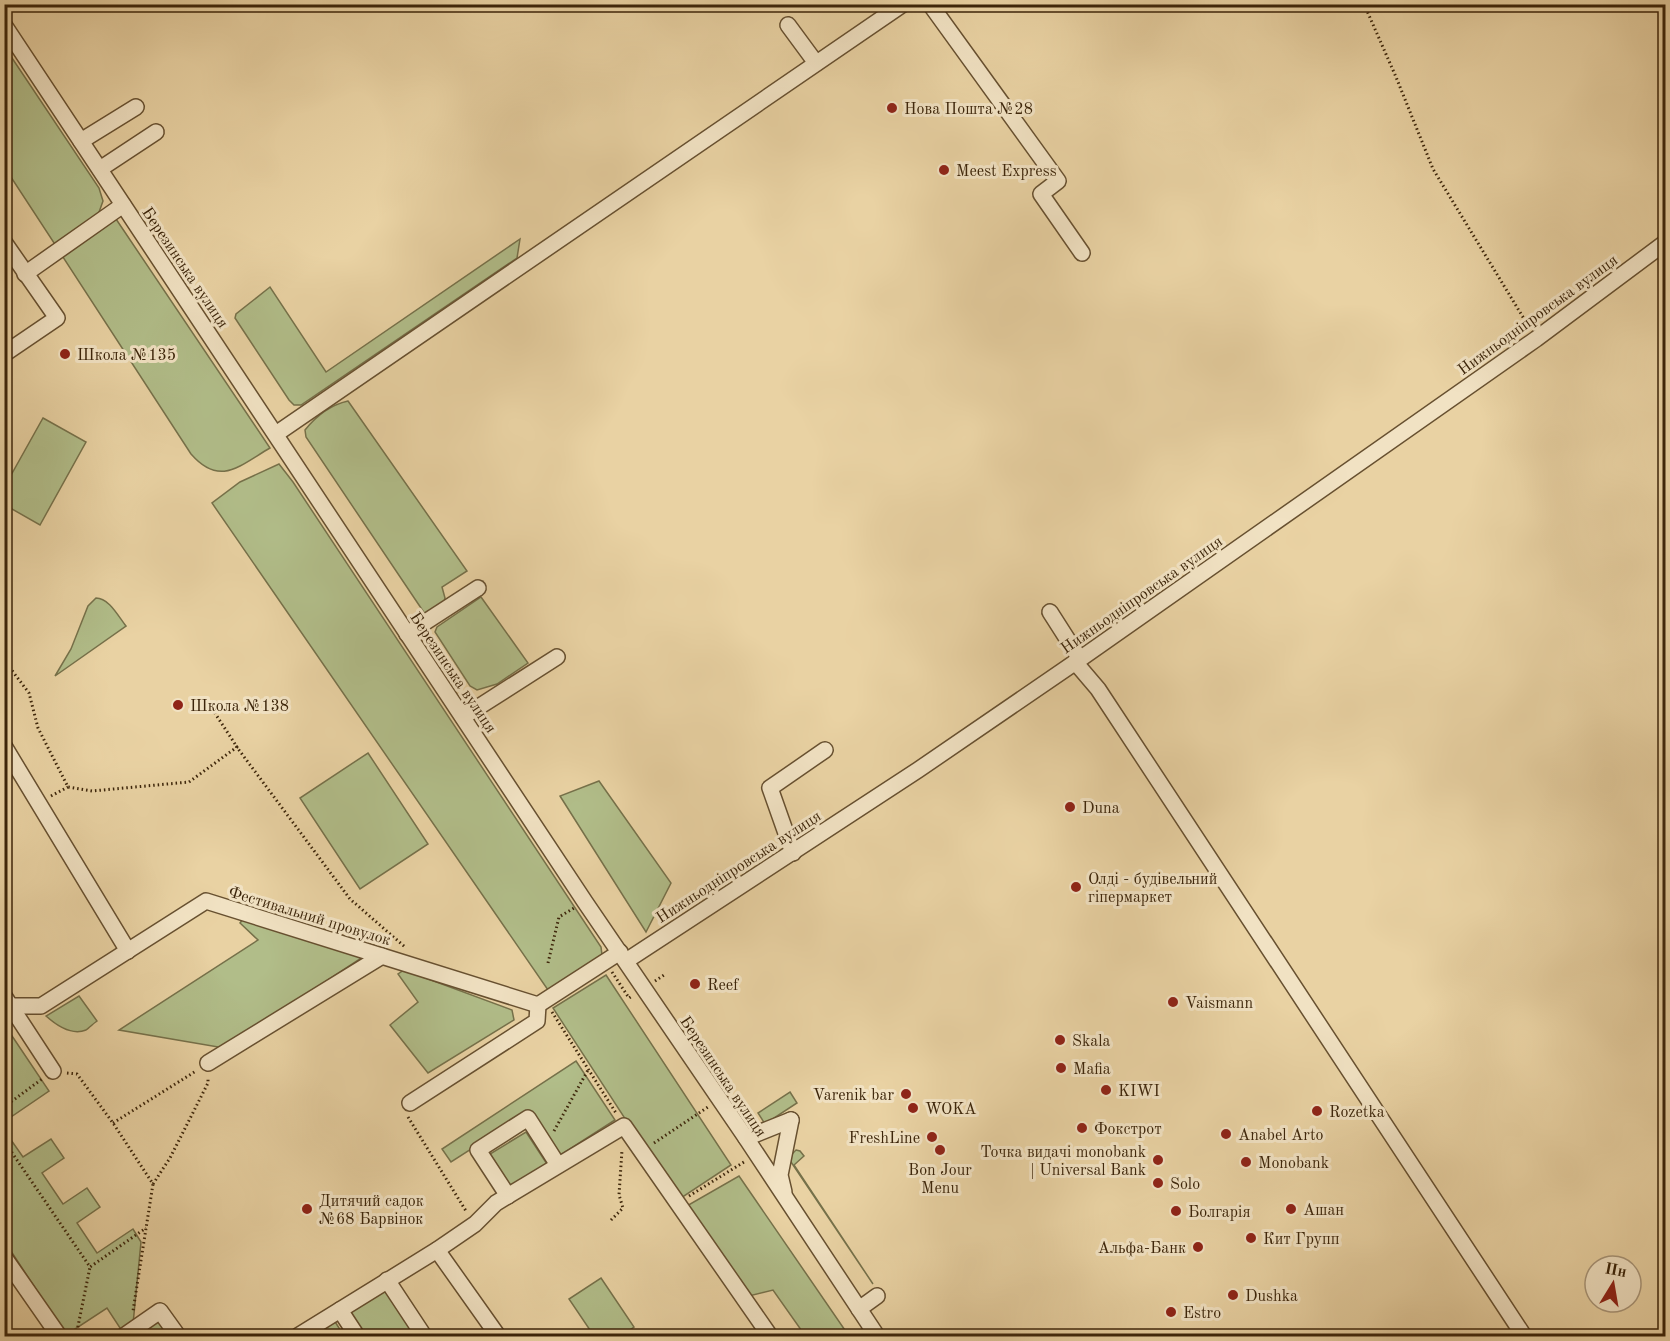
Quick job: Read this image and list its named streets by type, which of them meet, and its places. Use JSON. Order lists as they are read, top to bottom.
{
  "streets": {
    "street": ["Березинська вулиця", "Нижньодніпровська вулиця", "Фестивальний провулок"]
  },
  "crossings": [
    ["Березинська вулиця", "Нижньодніпровська вулиця"]
  ],
  "places": [
    "Нова Пошта №28",
    "Meest Express",
    "Школа №135",
    "Школа №138",
    "Duna",
    "Олді - будівельний гіпермаркет",
    "Reef",
    "Vaismann",
    "Skala",
    "Mafia",
    "KIWI",
    "Varenik bar",
    "WOKA",
    "Rozetka",
    "Фокстрот",
    "Anabel Arto",
    "FreshLine",
    "Bon Jour Menu",
    "Точка видачі monobank | Universal Bank",
    "Monobank",
    "Solo",
    "Дитячий садок №68 Барвінок",
    "Ашан",
    "Болгарія",
    "Кит Групп",
    "Альфа-Банк",
    "Dushka",
    "Estro"
  ],
  "north": "top"
}
